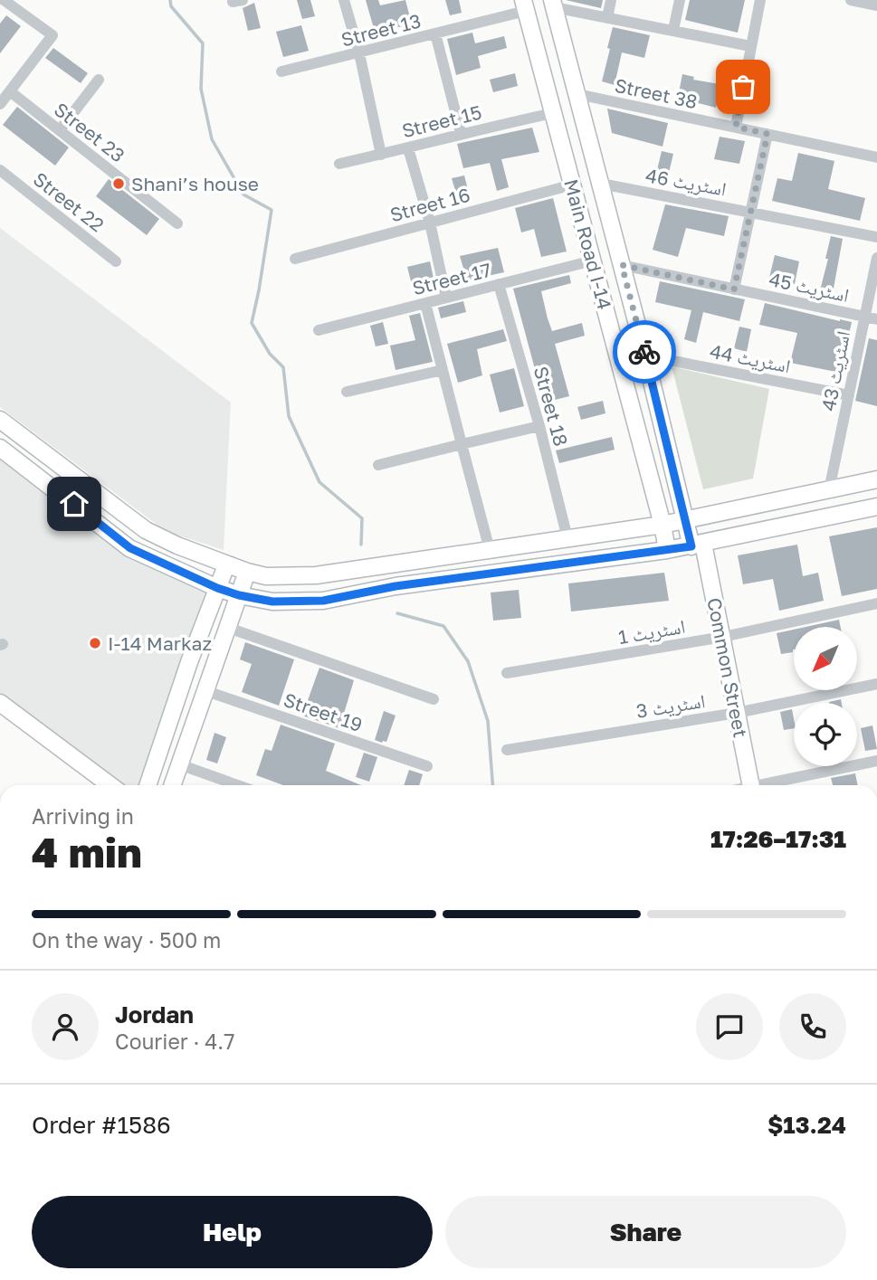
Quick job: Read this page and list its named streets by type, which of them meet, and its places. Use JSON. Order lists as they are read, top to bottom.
{
  "streets": {
    "main road": ["Main Road I-14", "Common Street"],
    "street": [
      "Street 13",
      "Street 38",
      "Street 15",
      "Street 23",
      "اسٹریٹ 46",
      "Street 22",
      "Street 16",
      "Street 17",
      "اسٹریٹ 45",
      "اسٹریٹ 44",
      "اسٹریٹ 43",
      "Street 18",
      "اسٹریٹ 1",
      "اسٹریٹ 3",
      "Street 19"
    ]
  },
  "crossings": [
    ["Street 13", "Main Road I-14"],
    ["Street 38", "Main Road I-14"],
    ["Street 15", "Main Road I-14"],
    ["اسٹریٹ 46", "Main Road I-14"],
    ["Street 16", "Main Road I-14"],
    ["Main Road I-14", "Street 17"],
    ["Main Road I-14", "اسٹریٹ 45"],
    ["Main Road I-14", "اسٹریٹ 44"],
    ["Main Road I-14", "Common Street"],
    ["Street 17", "Street 18"],
    ["اسٹریٹ 45", "اسٹریٹ 43"],
    ["اسٹریٹ 44", "اسٹریٹ 43"],
    ["اسٹریٹ 1", "Common Street"],
    ["Common Street", "اسٹریٹ 3"]
  ],
  "places": ["Shani’s house", "I-14 Markaz"],
  "north": "bottom left",
  "page": {
    "heading": ["4 min", "Arriving in", "17:26–17:31"],
    "panel": [
      "Jordan",
      "Courier · 4.7",
      "Order #1586",
      "$13.24"
    ],
    "bar": "On the way · 500 m",
    "buttons": ["Help", "Share"]
  }
}
